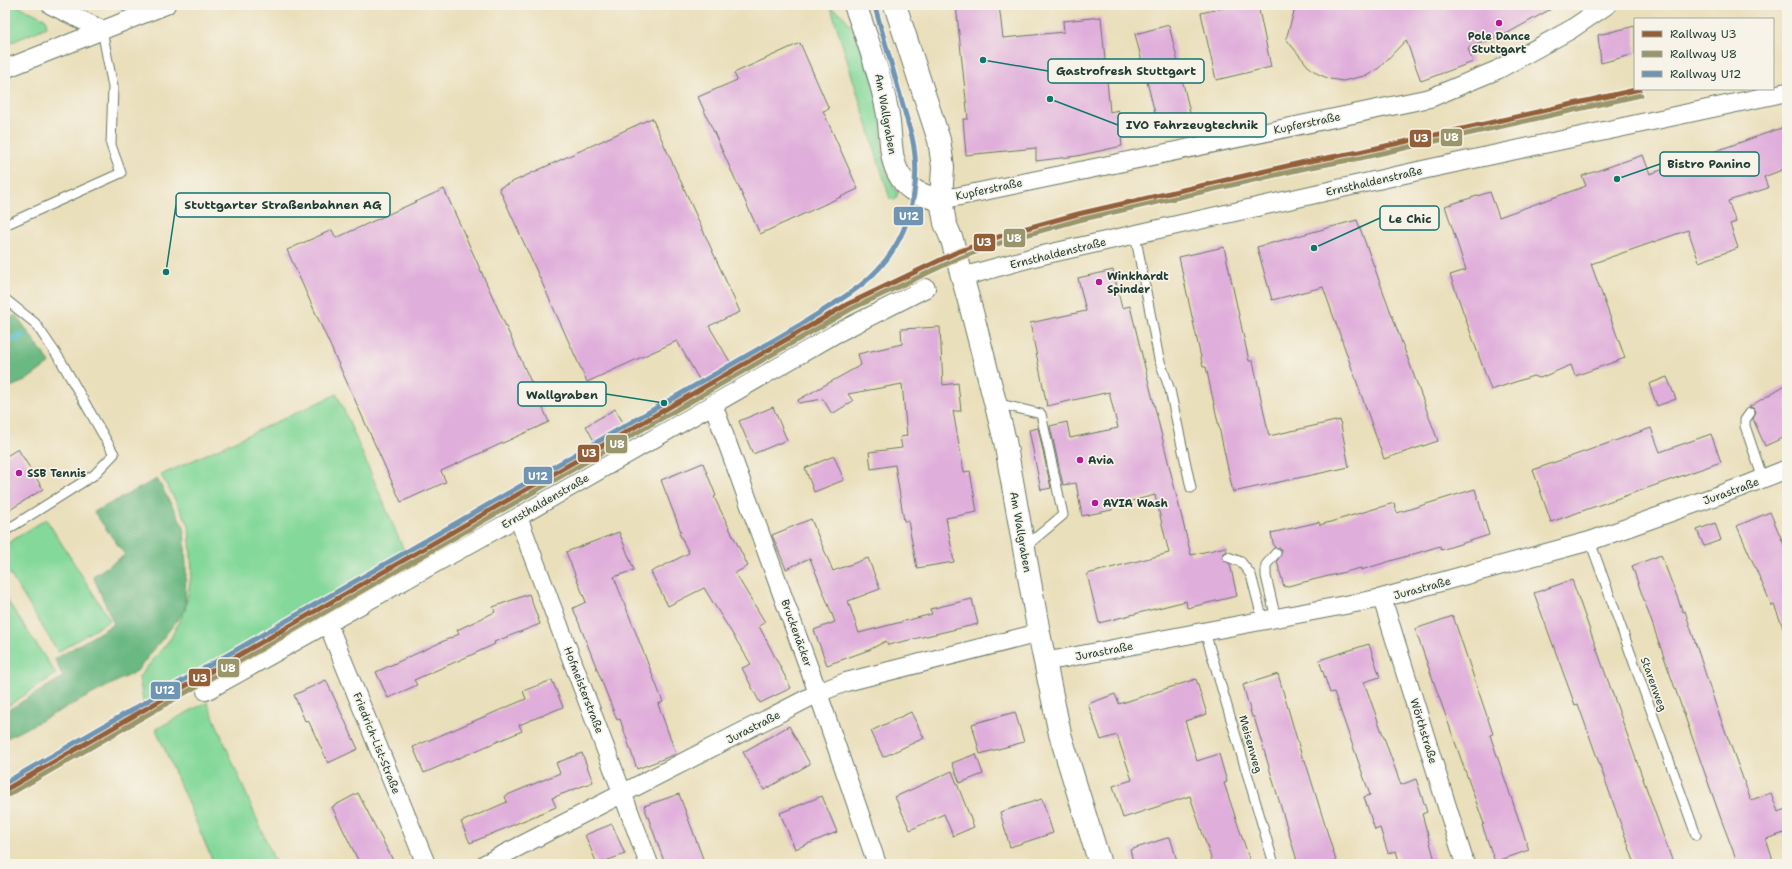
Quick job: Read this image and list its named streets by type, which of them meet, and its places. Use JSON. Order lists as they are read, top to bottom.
{
  "streets": {
    "street": [
      "Am Wallgraben",
      "Kupferstraße",
      "Ernsthaldenstraße",
      "Jurastraße",
      "Bruckenäcker",
      "Hofmeisterstraße",
      "Wörthstraße",
      "Friedrich-List-Straße"
    ],
    "lane": ["Starenweg", "Meisenweg"]
  },
  "crossings": [
    ["Am Wallgraben", "Kupferstraße"],
    ["Am Wallgraben", "Ernsthaldenstraße"],
    ["Am Wallgraben", "Jurastraße"],
    ["Ernsthaldenstraße", "Bruckenäcker"],
    ["Ernsthaldenstraße", "Hofmeisterstraße"],
    ["Ernsthaldenstraße", "Friedrich-List-Straße"],
    ["Jurastraße", "Bruckenäcker"],
    ["Jurastraße", "Starenweg"],
    ["Jurastraße", "Hofmeisterstraße"],
    ["Jurastraße", "Wörthstraße"],
    ["Jurastraße", "Meisenweg"]
  ],
  "places": [
    "Pole Dance Stuttgart",
    "Gastrofresh Stuttgart",
    "IVO Fahrzeugtechnik",
    "Bistro Panino",
    "Le Chic",
    "Stuttgarter Straßenbahnen AG",
    "Winkhardt Spinder",
    "Wallgraben",
    "Avia",
    "SSB Tennis",
    "AVIA Wash"
  ],
  "lines": ["rail line U12", "rail line U3", "rail line U8"],
  "legend": ["Railway U3", "Railway U8", "Railway U12"]
}
